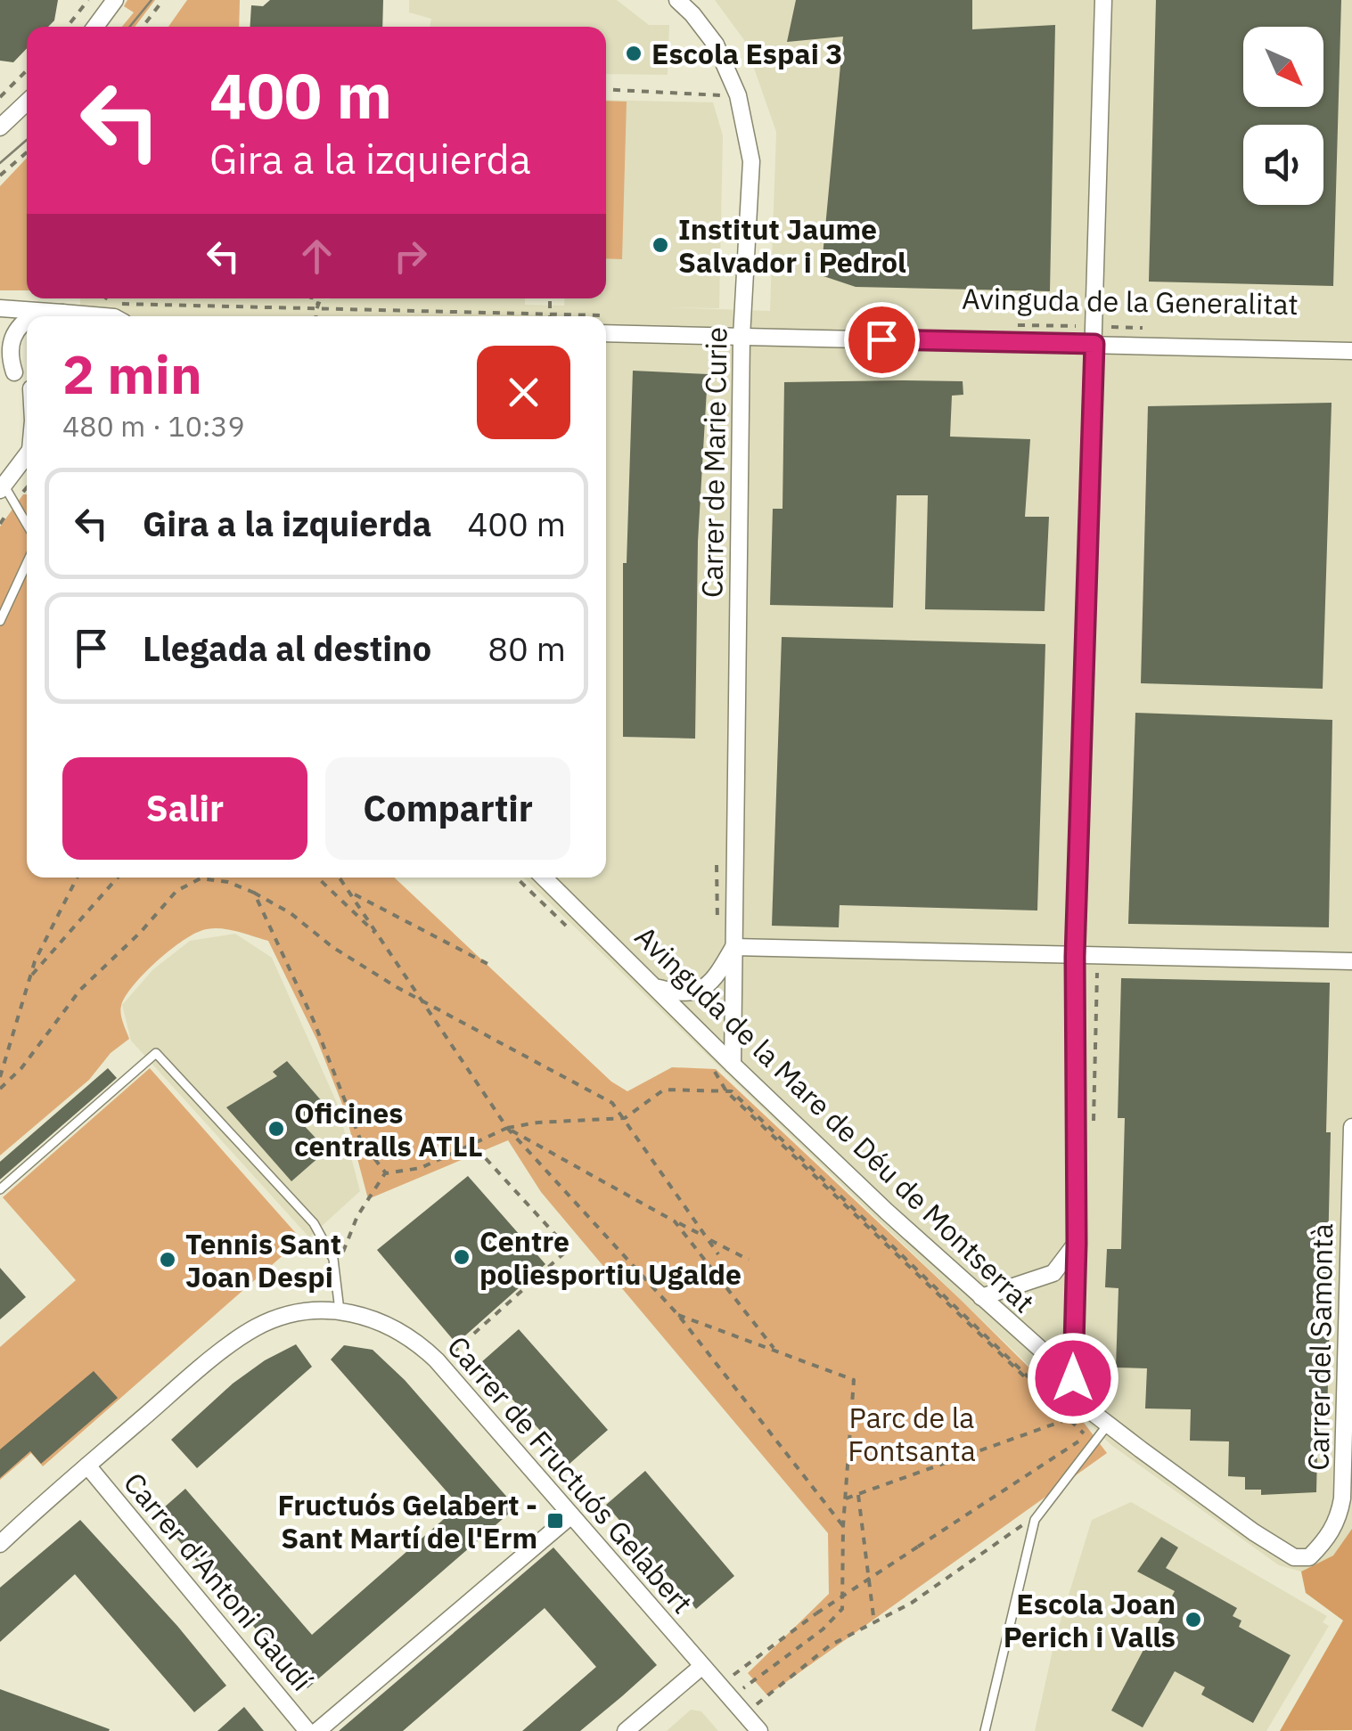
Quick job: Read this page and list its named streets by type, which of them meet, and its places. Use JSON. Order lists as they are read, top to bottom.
{
  "streets": {
    "street": [
      "Avinguda de la Generalitat",
      "Carrer de Marie Curie",
      "Avinguda de la Mare de Déu de Montserrat",
      "Carrer del Samontà",
      "Carrer de Fructuós Gelabert",
      "Carrer d'Antoni Gaudí"
    ]
  },
  "crossings": [
    ["Avinguda de la Generalitat", "Carrer de Marie Curie"],
    ["Carrer de Marie Curie", "Avinguda de la Mare de Déu de Montserrat"],
    ["Avinguda de la Mare de Déu de Montserrat", "Carrer del Samontà"],
    ["Avinguda de la Mare de Déu de Montserrat", "Carrer de Fructuós Gelabert"],
    ["Carrer de Fructuós Gelabert", "Carrer d'Antoni Gaudí"]
  ],
  "parks": ["Parc de la Fontsanta"],
  "places": {
    "other": [
      "Escola Espai 3",
      "Institut Jaume Salvador i Pedrol",
      "Oficines centralls ATLL",
      "Centre poliesportiu Ugalde",
      "Tennis Sant Joan Despi",
      "Escola Joan Perich i Valls"
    ],
    "transit": ["Fructuós Gelabert - Sant Martí de l'Erm"]
  },
  "north": "bottom right",
  "page": {
    "turn": ["400 m", "Gira a la izquierda"],
    "heading": ["2 min", "480 m · 10:39"],
    "list": [
      {
        "name": "Gira a la izquierda",
        "value": "400 m"
      },
      {
        "name": "Llegada al destino",
        "value": "80 m"
      }
    ],
    "buttons": ["Salir", "Compartir"]
  }
}
